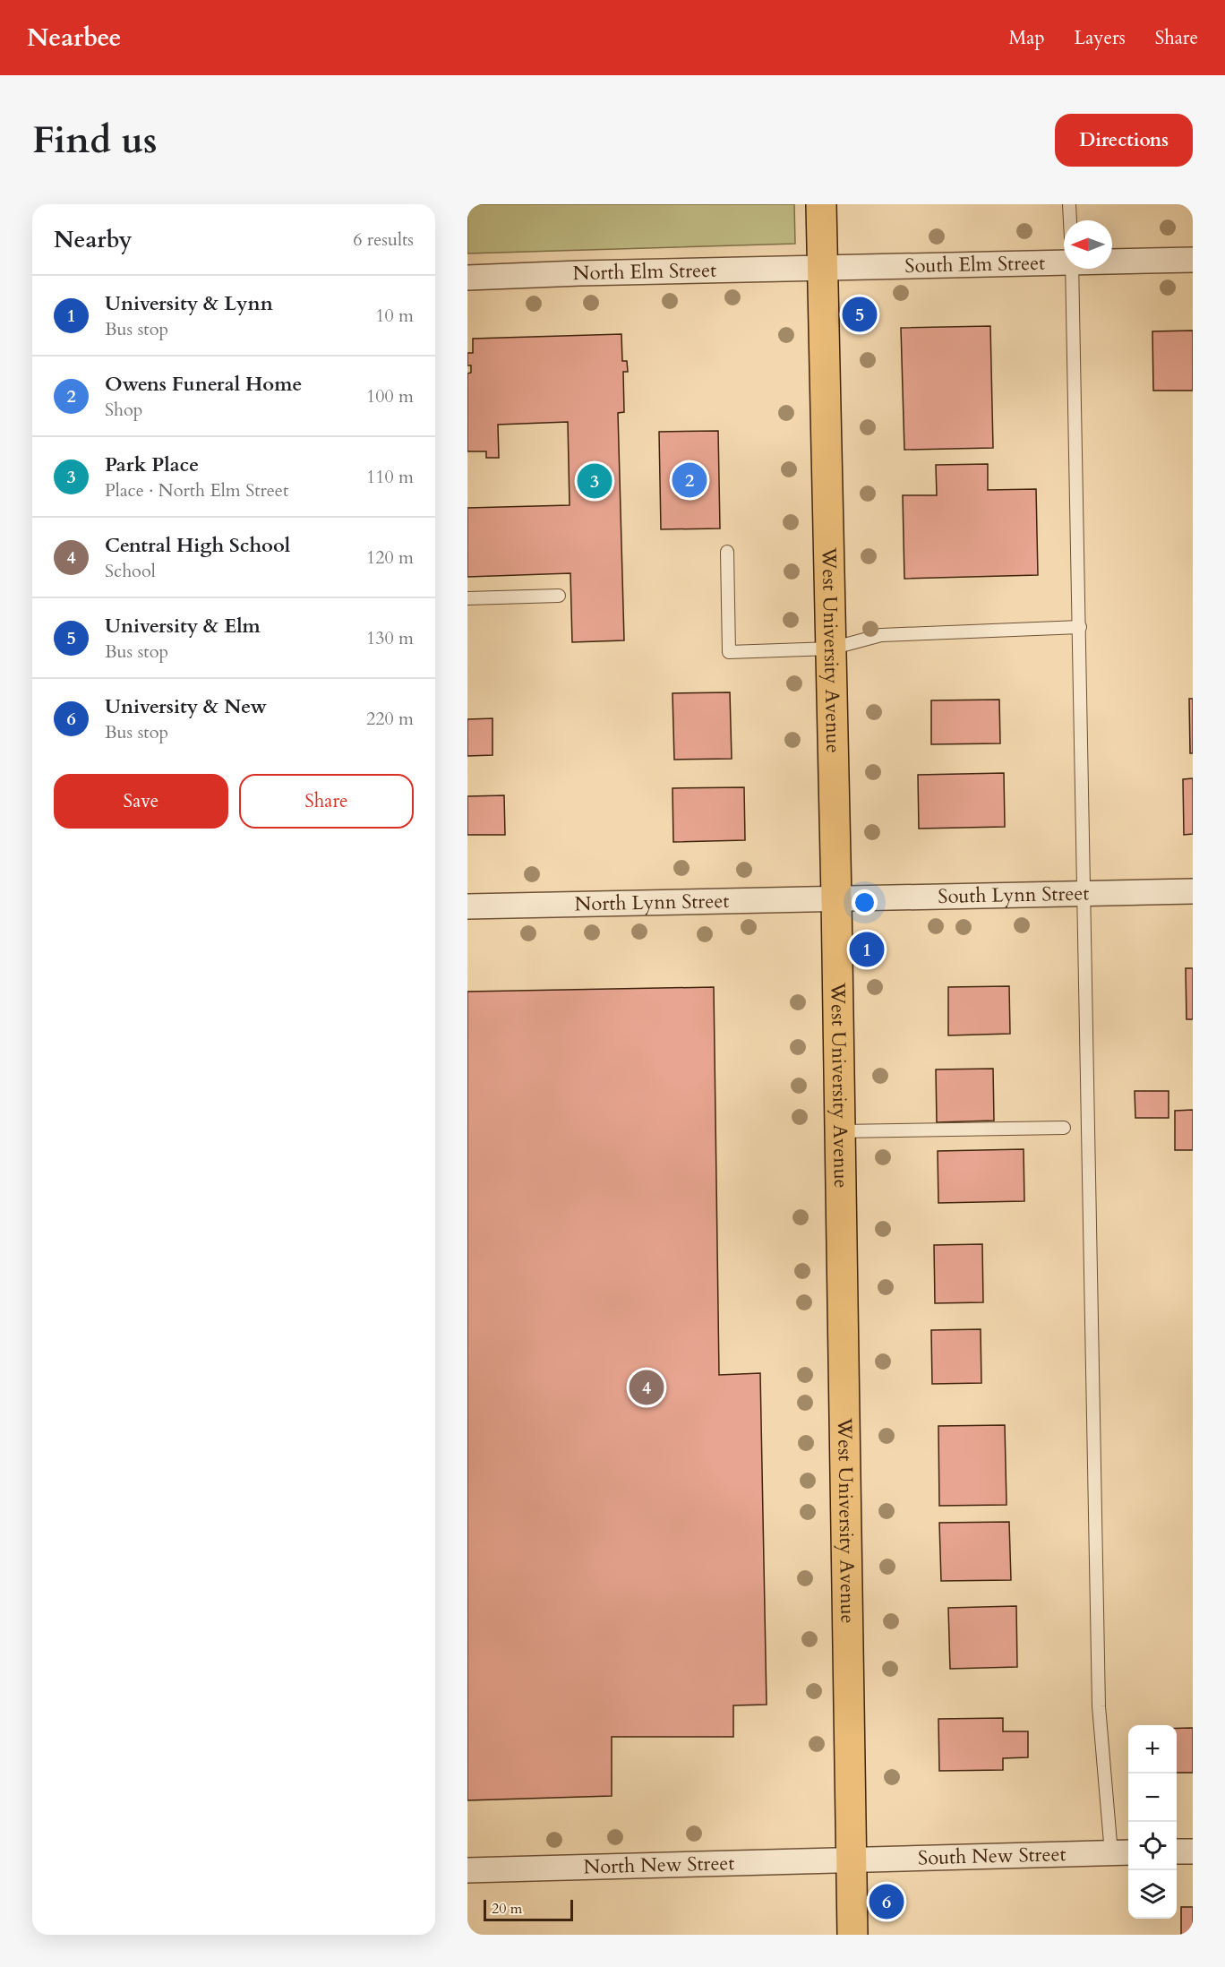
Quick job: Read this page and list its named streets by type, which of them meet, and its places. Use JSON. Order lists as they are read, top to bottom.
{
  "streets": {
    "main road": ["West University Avenue"],
    "street": [
      "South Elm Street",
      "North Elm Street",
      "South Lynn Street",
      "North Lynn Street",
      "South New Street",
      "North New Street"
    ]
  },
  "crossings": [
    ["South Elm Street", "North Elm Street"],
    ["South Elm Street", "West University Avenue"],
    ["North Elm Street", "West University Avenue"],
    ["West University Avenue", "South Lynn Street"],
    ["West University Avenue", "North Lynn Street"],
    ["West University Avenue", "South New Street"],
    ["West University Avenue", "North New Street"],
    ["South Lynn Street", "North Lynn Street"],
    ["South New Street", "North New Street"]
  ],
  "scale_bar": "20 m",
  "north": "left",
  "page": {
    "header": "Nearbee",
    "nav": ["Map", "Layers", "Share"],
    "buttons": [
      "Directions",
      ["Save", "Share"]
    ],
    "title": "Find us",
    "heading": ["Nearby", "6 results"],
    "list": [
      {
        "mark": "1",
        "name": "University & Lynn",
        "note": "Bus stop",
        "value": "10 m"
      },
      {
        "mark": "2",
        "name": "Owens Funeral Home",
        "note": "Shop",
        "value": "100 m"
      },
      {
        "mark": "3",
        "name": "Park Place",
        "note": "Place · North Elm Street",
        "value": "110 m"
      },
      {
        "mark": "4",
        "name": "Central High School",
        "note": "School",
        "value": "120 m"
      },
      {
        "mark": "5",
        "name": "University & Elm",
        "note": "Bus stop",
        "value": "130 m"
      },
      {
        "mark": "6",
        "name": "University & New",
        "note": "Bus stop",
        "value": "220 m"
      }
    ],
    "pins": [
      "5",
      "2",
      "3",
      "1",
      "4",
      "6"
    ],
    "map_buttons": ["+", "−"],
    "scale": "20 m"
  }
}
